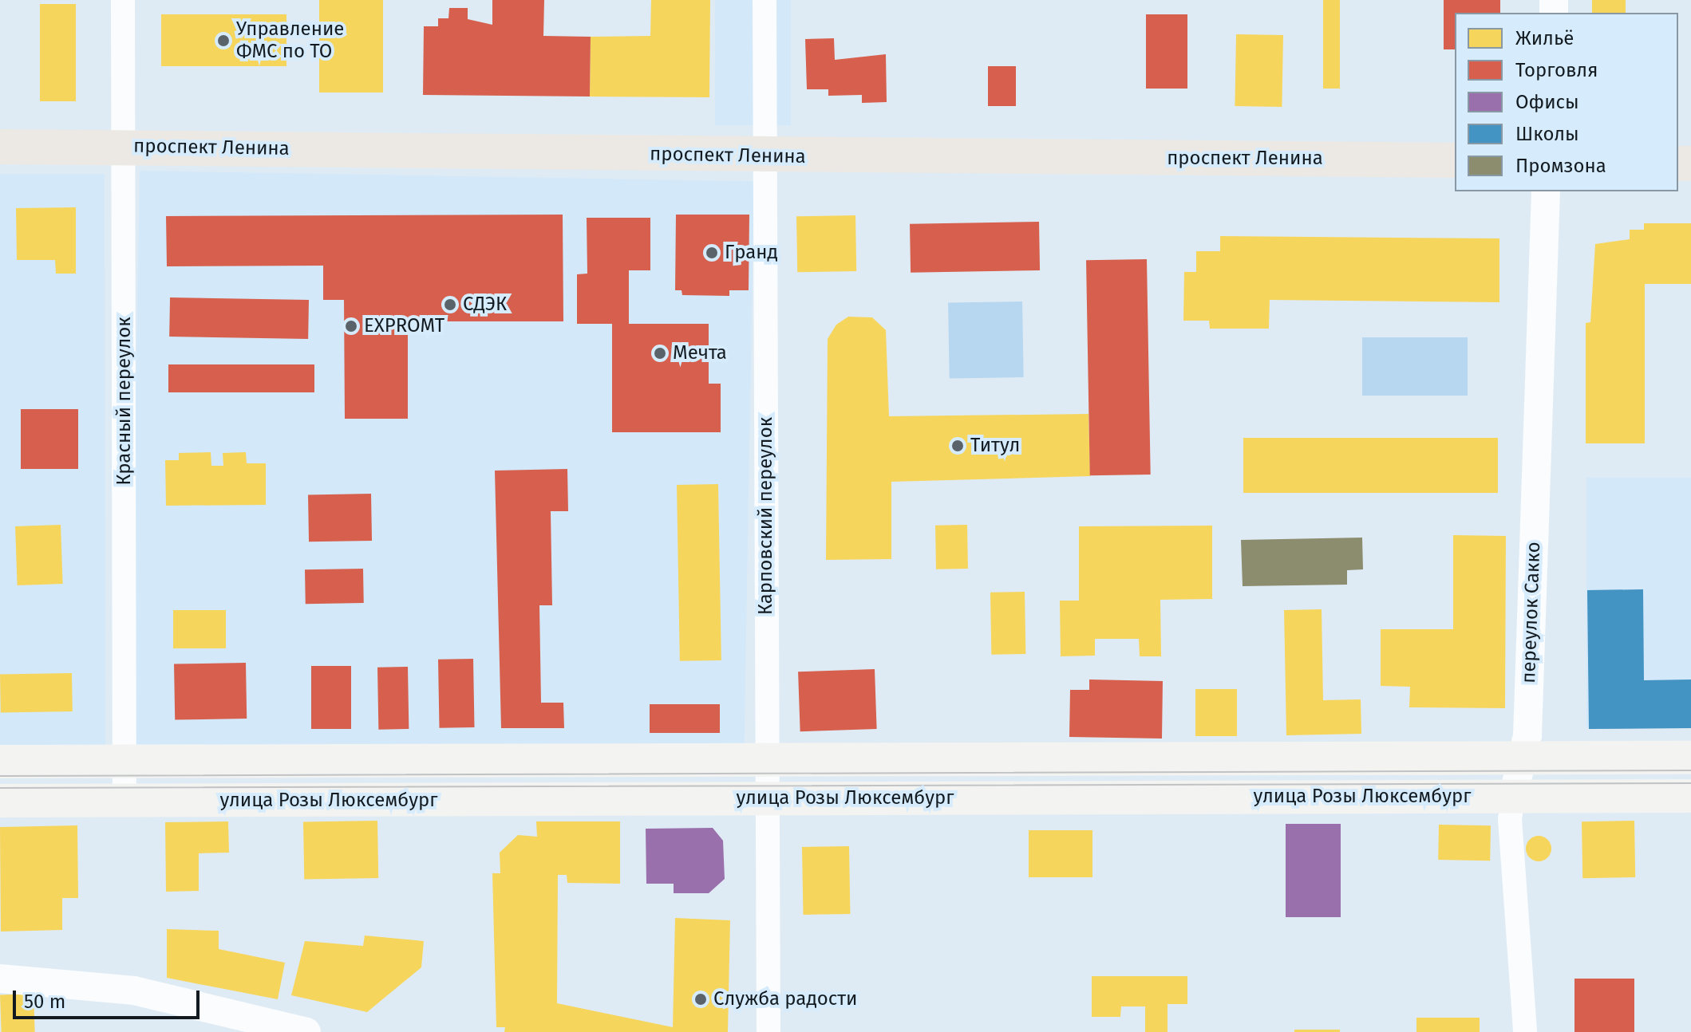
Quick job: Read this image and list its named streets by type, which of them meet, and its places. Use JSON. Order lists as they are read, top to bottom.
{
  "streets": {
    "main road": ["проспект Ленина", "улица Розы Люксембург"],
    "street": ["Красный переулок", "Карповский переулок", "переулок Сакко"]
  },
  "crossings": [
    ["проспект Ленина", "Красный переулок"],
    ["проспект Ленина", "Карповский переулок"],
    ["Красный переулок", "улица Розы Люксембург"],
    ["Карповский переулок", "улица Розы Люксембург"],
    ["переулок Сакко", "улица Розы Люксембург"]
  ],
  "places": [
    "Управление ФМС по ТО",
    "Гранд",
    "СДЭК",
    "EXPROMT",
    "Мечта",
    "Титул",
    "Служба радости"
  ],
  "legend": [
    "Жильё",
    "Торговля",
    "Офисы",
    "Школы",
    "Промзона"
  ],
  "scale_bar": "50 m"
}
